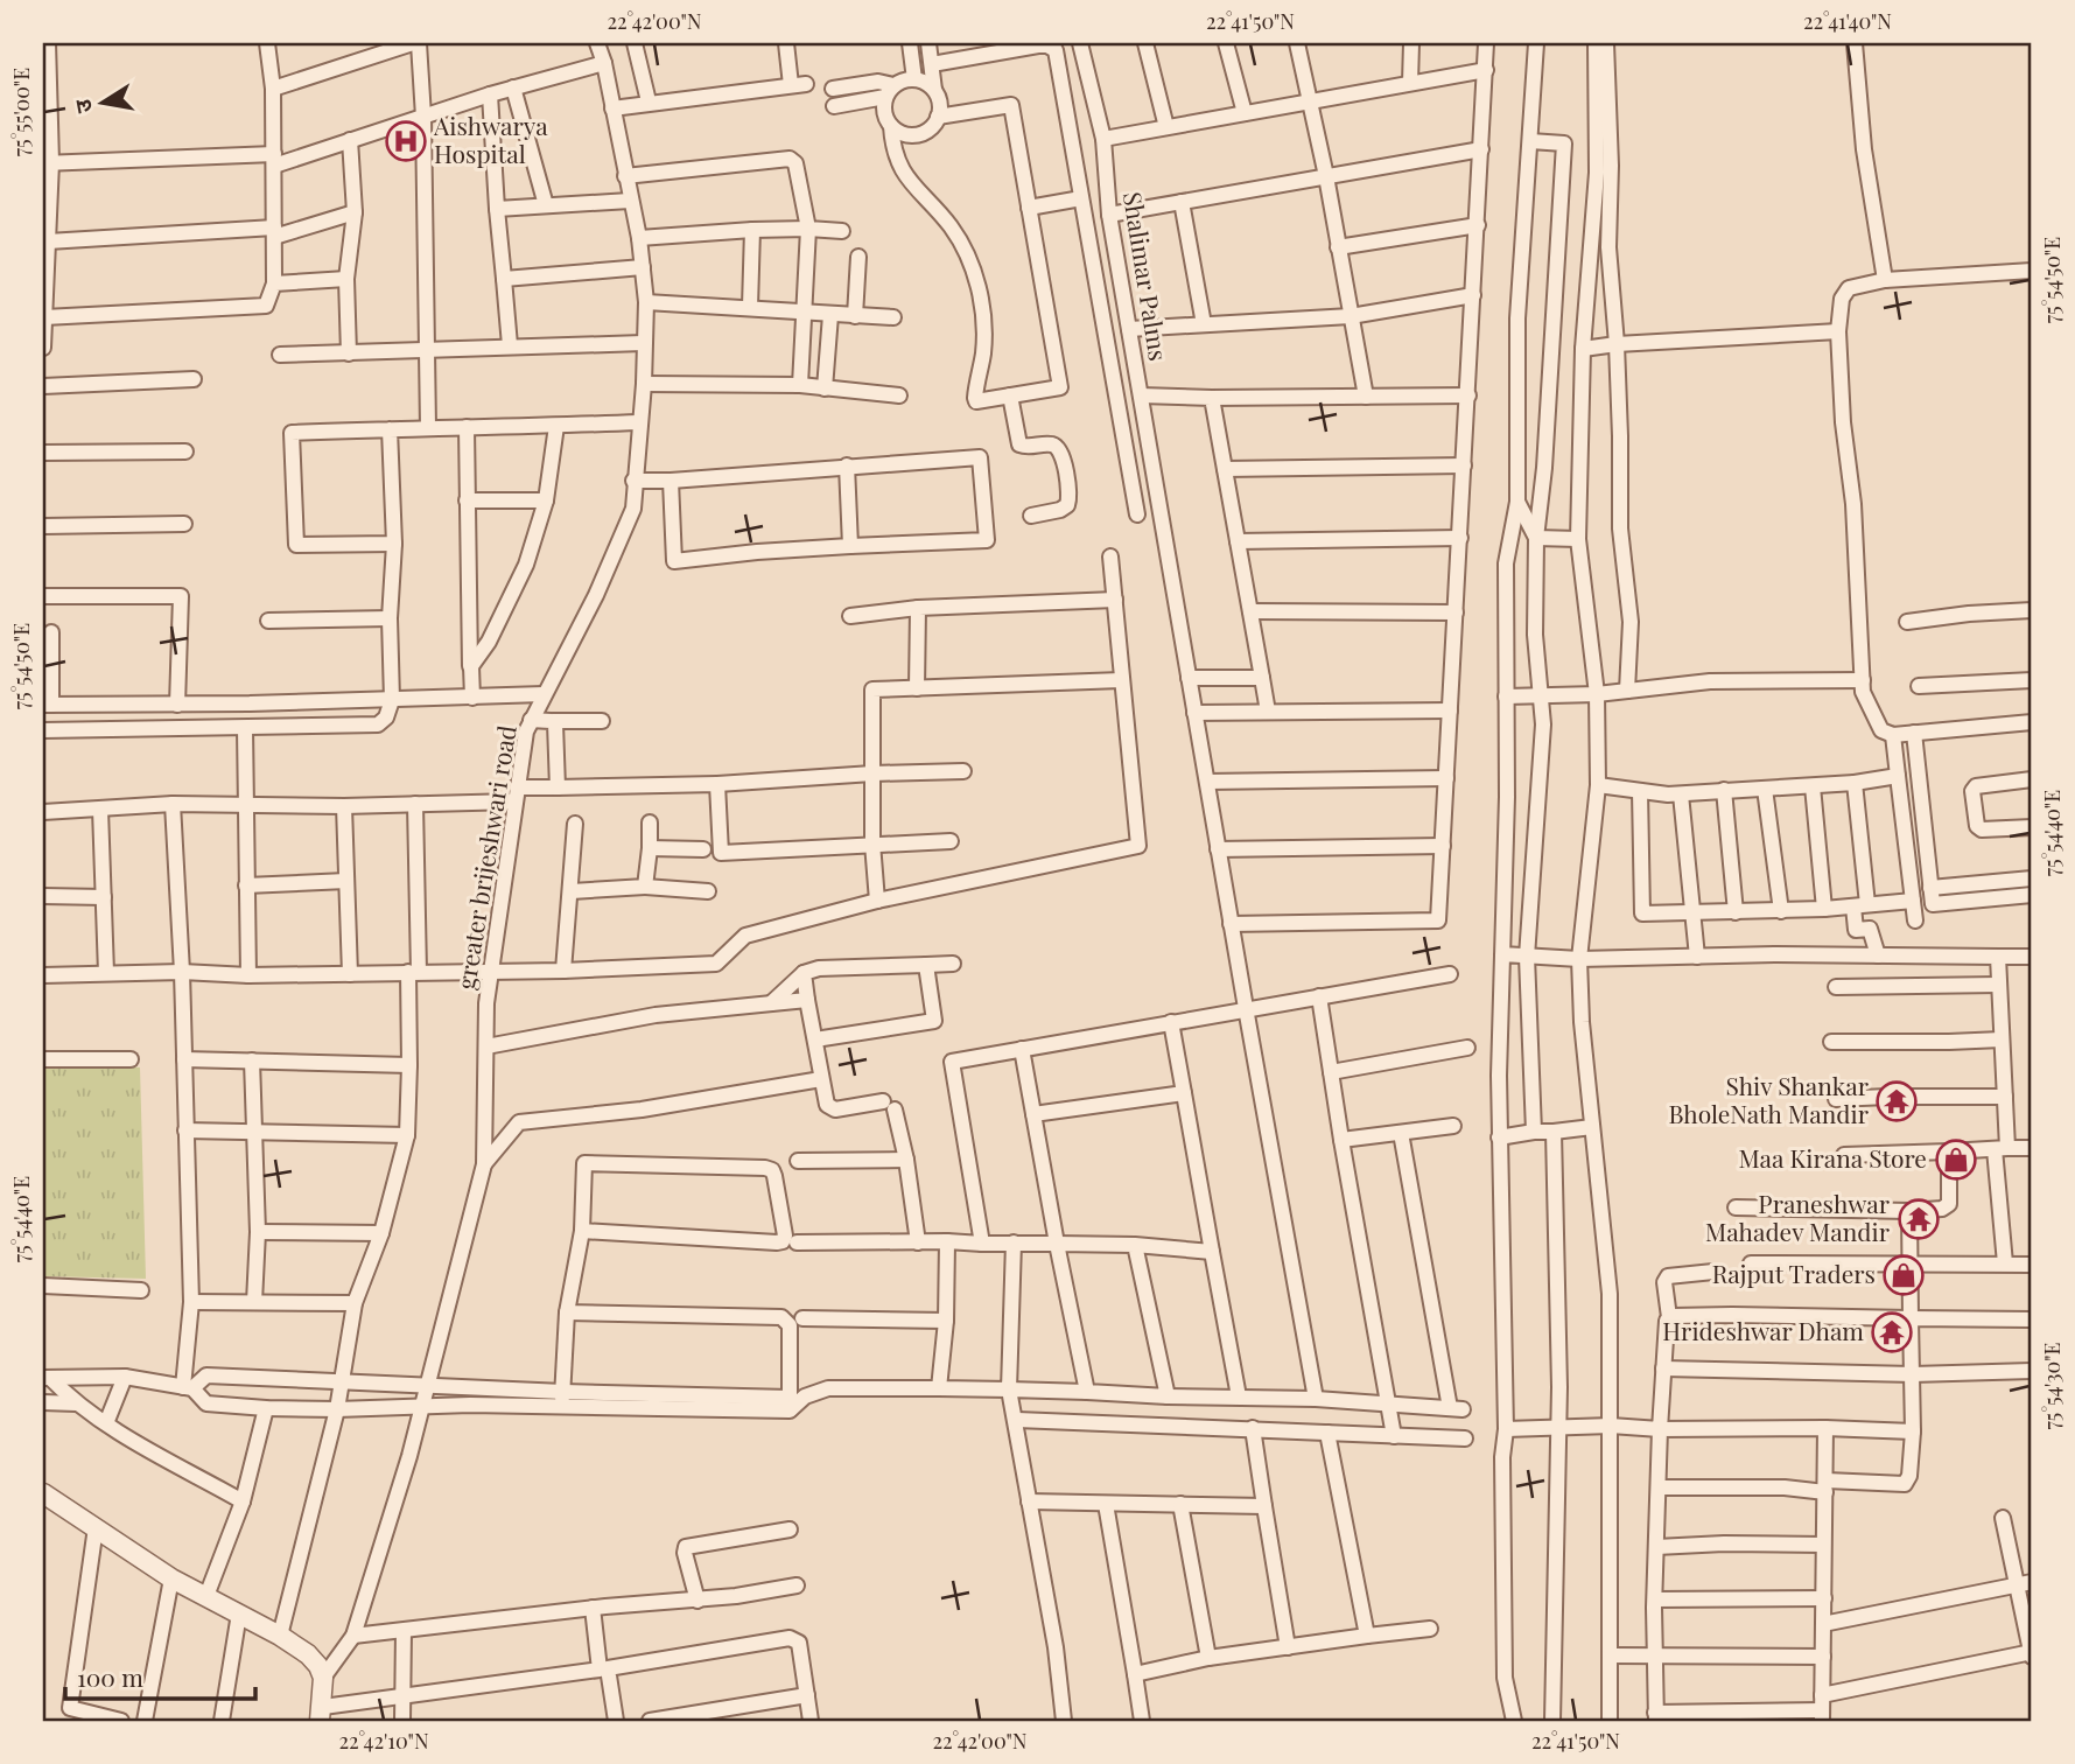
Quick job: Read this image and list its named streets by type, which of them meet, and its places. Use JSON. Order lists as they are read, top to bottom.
{
  "streets": {
    "street": ["Shalimar Palms", "greater brijeshwari road"]
  },
  "places": {
    "hospital": ["Aishwarya Hospital"],
    "temple": ["Shiv Shankar BholeNath Mandir", "Praneshwar Mahadev Mandir", "Hrideshwar Dham"],
    "shop": ["Maa Kirana Store", "Rajput Traders"]
  },
  "scale_bar": "100 m",
  "north": "left",
  "coordinates": [
    "22°42'00\"N",
    "22°41'50\"N",
    "22°41'40\"N",
    "75°55'00\"E",
    "75°54'50\"E",
    "75°54'40\"E",
    "75°54'30\"E",
    "22°42'10\"N"
  ]
}
